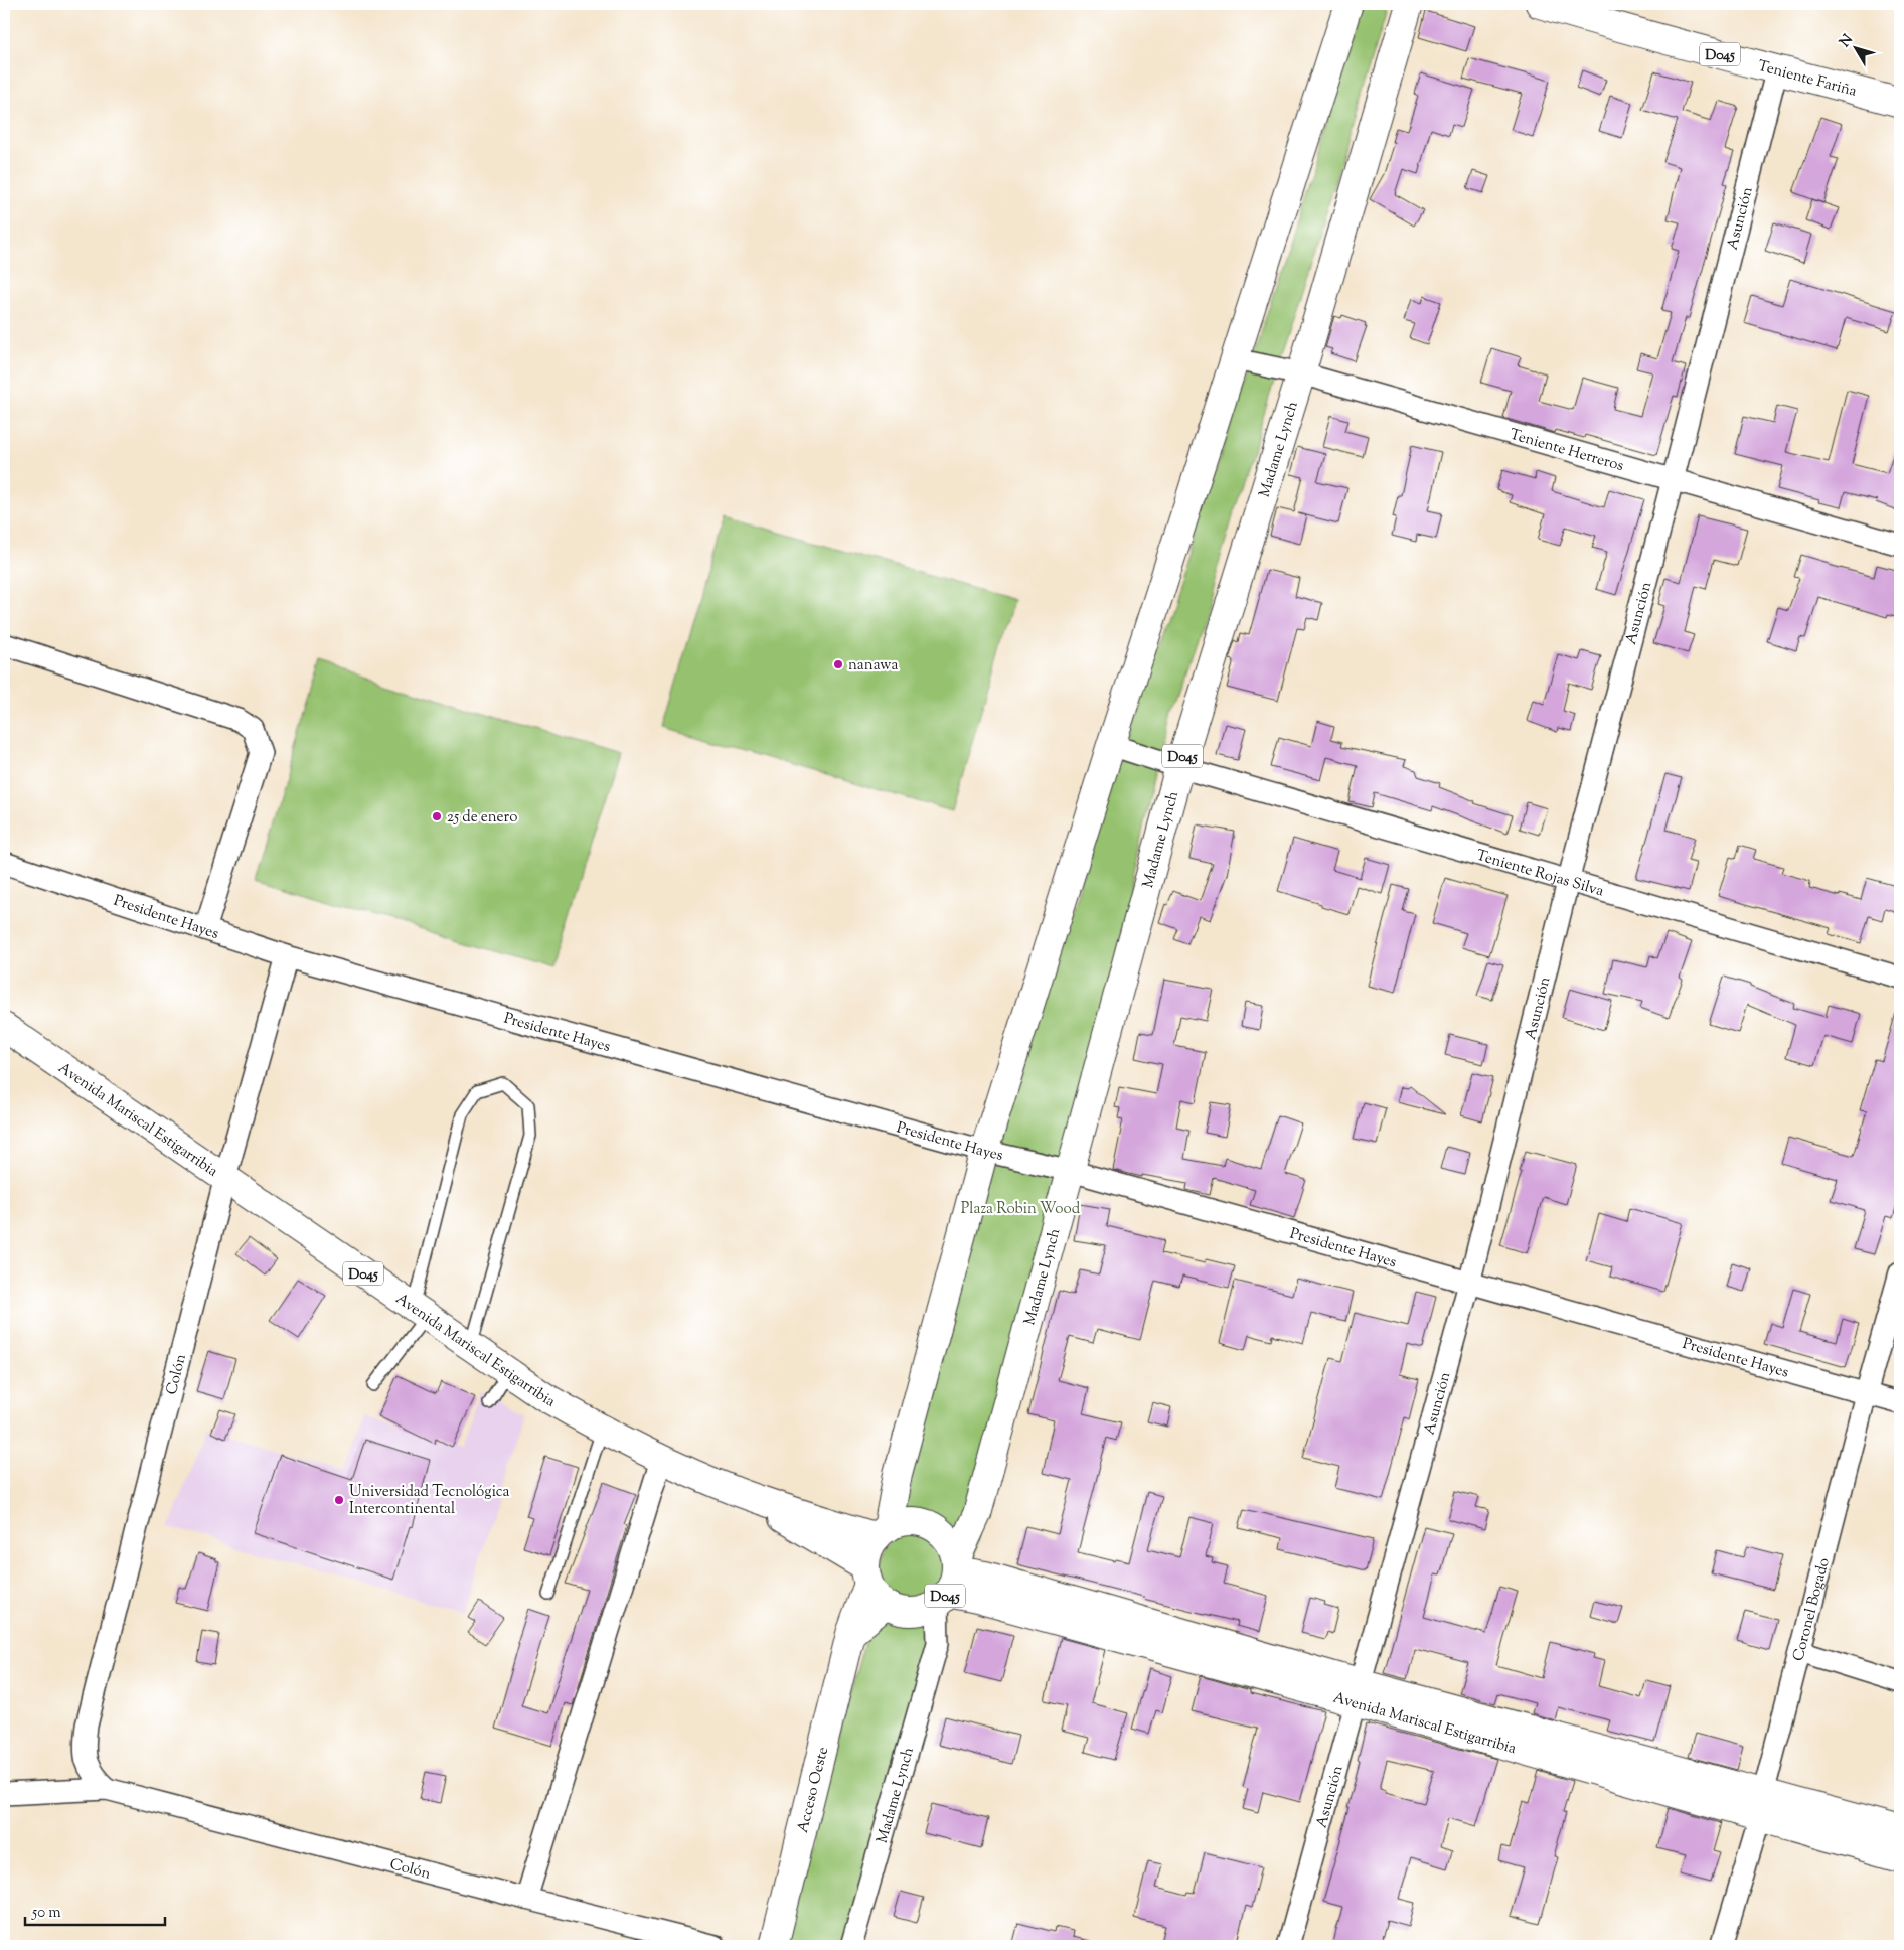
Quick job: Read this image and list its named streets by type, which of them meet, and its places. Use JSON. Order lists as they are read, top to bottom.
{
  "streets": {
    "main road": [
      "D045",
      "Teniente Fariña",
      "Madame Lynch",
      "Avenida Mariscal Estigarribia",
      "Acceso Oeste"
    ],
    "street": [
      "Asunción",
      "Teniente Herreros",
      "Teniente Rojas Silva",
      "Presidente Hayes",
      "Colón",
      "Coronel Bogado"
    ]
  },
  "crossings": [
    ["D045", "Madame Lynch"],
    ["D045", "Avenida Mariscal Estigarribia"],
    ["D045", "Acceso Oeste"],
    ["Teniente Fariña", "Asunción"],
    ["Asunción", "Teniente Herreros"],
    ["Asunción", "Teniente Rojas Silva"],
    ["Asunción", "Presidente Hayes"],
    ["Asunción", "Avenida Mariscal Estigarribia"],
    ["Madame Lynch", "Teniente Herreros"],
    ["Madame Lynch", "Teniente Rojas Silva"],
    ["Madame Lynch", "Presidente Hayes"],
    ["Madame Lynch", "Avenida Mariscal Estigarribia"],
    ["Madame Lynch", "Acceso Oeste"],
    ["Presidente Hayes", "Colón"],
    ["Presidente Hayes", "Coronel Bogado"],
    ["Avenida Mariscal Estigarribia", "Colón"],
    ["Avenida Mariscal Estigarribia", "Coronel Bogado"],
    ["Avenida Mariscal Estigarribia", "Acceso Oeste"]
  ],
  "parks": ["Plaza Robin Wood"],
  "places": ["nanawa", "25 de enero", "Universidad Tecnológica Intercontinental"],
  "scale_bar": "50 m",
  "north": "top left"
}
